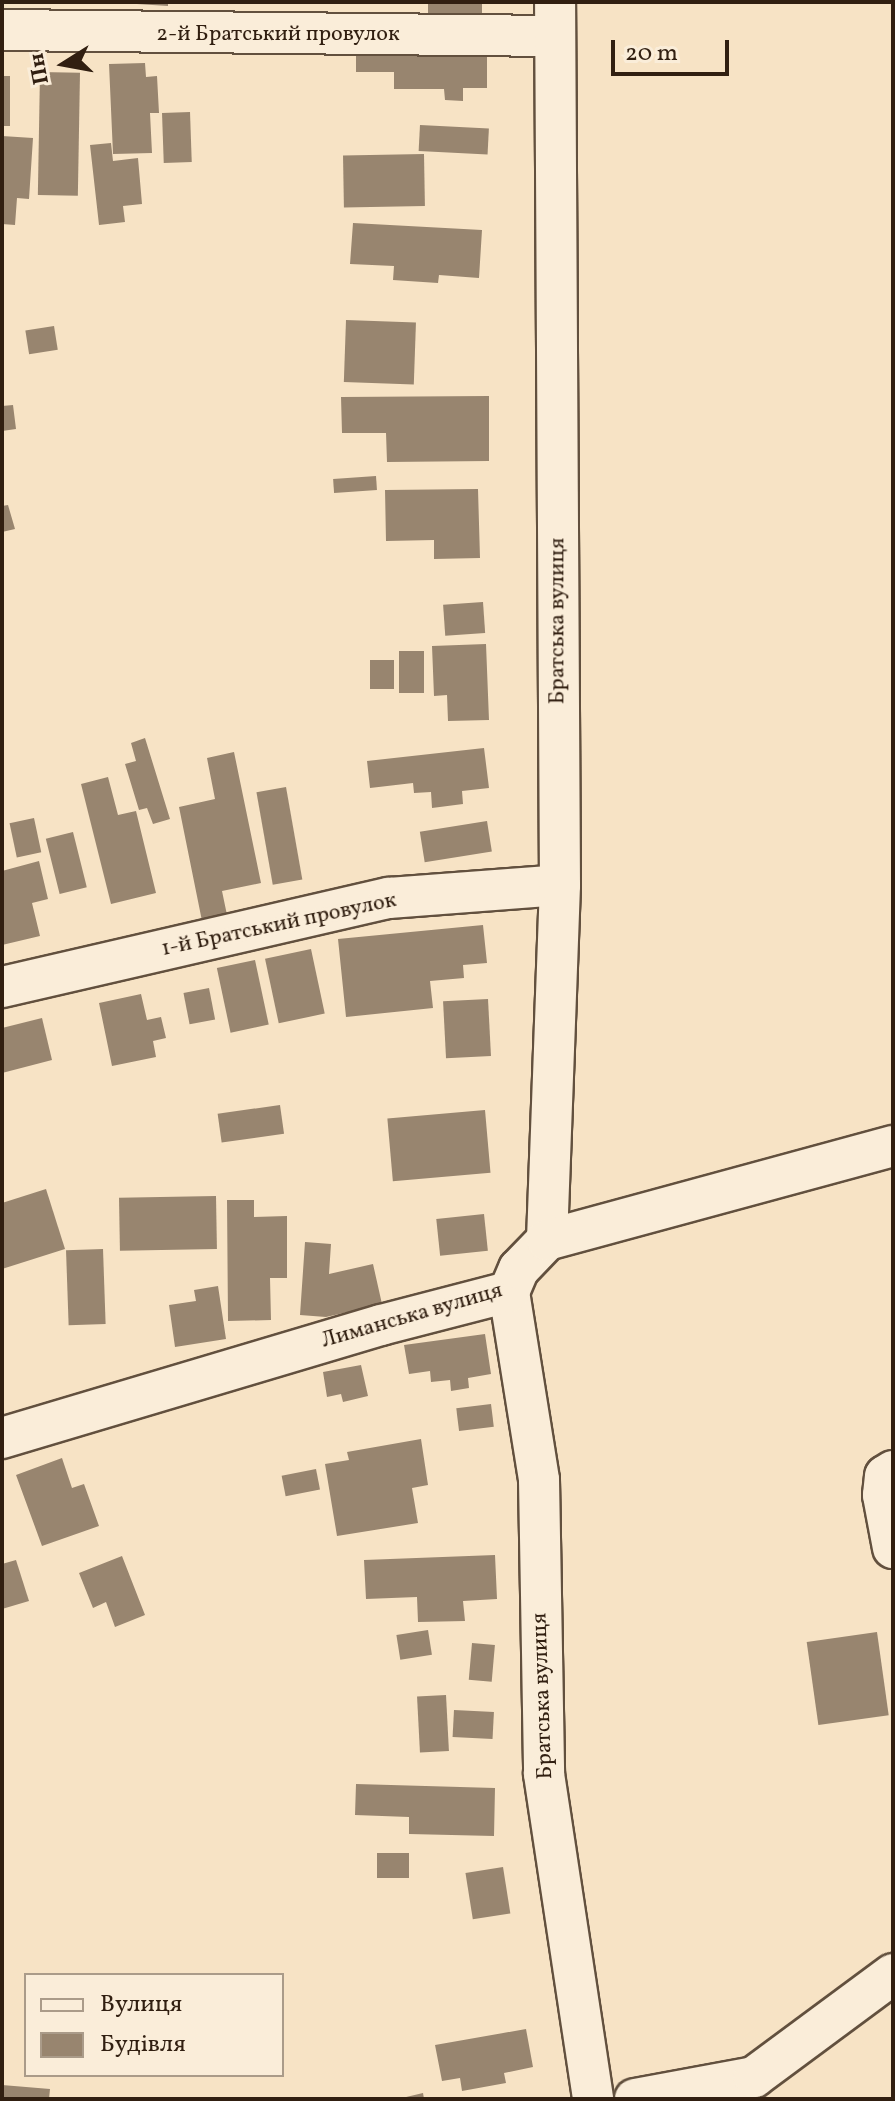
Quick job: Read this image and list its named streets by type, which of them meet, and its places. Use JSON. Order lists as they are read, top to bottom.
{
  "streets": {
    "street": [
      "2-й Братський провулок",
      "Братська вулиця",
      "1-й Братський провулок",
      "Лиманська вулиця"
    ]
  },
  "crossings": [
    ["2-й Братський провулок", "Братська вулиця"],
    ["Братська вулиця", "1-й Братський провулок"],
    ["Братська вулиця", "Лиманська вулиця"]
  ],
  "legend": ["Вулиця", "Будівля"],
  "scale_bar": "20 m",
  "north": "left"
}
